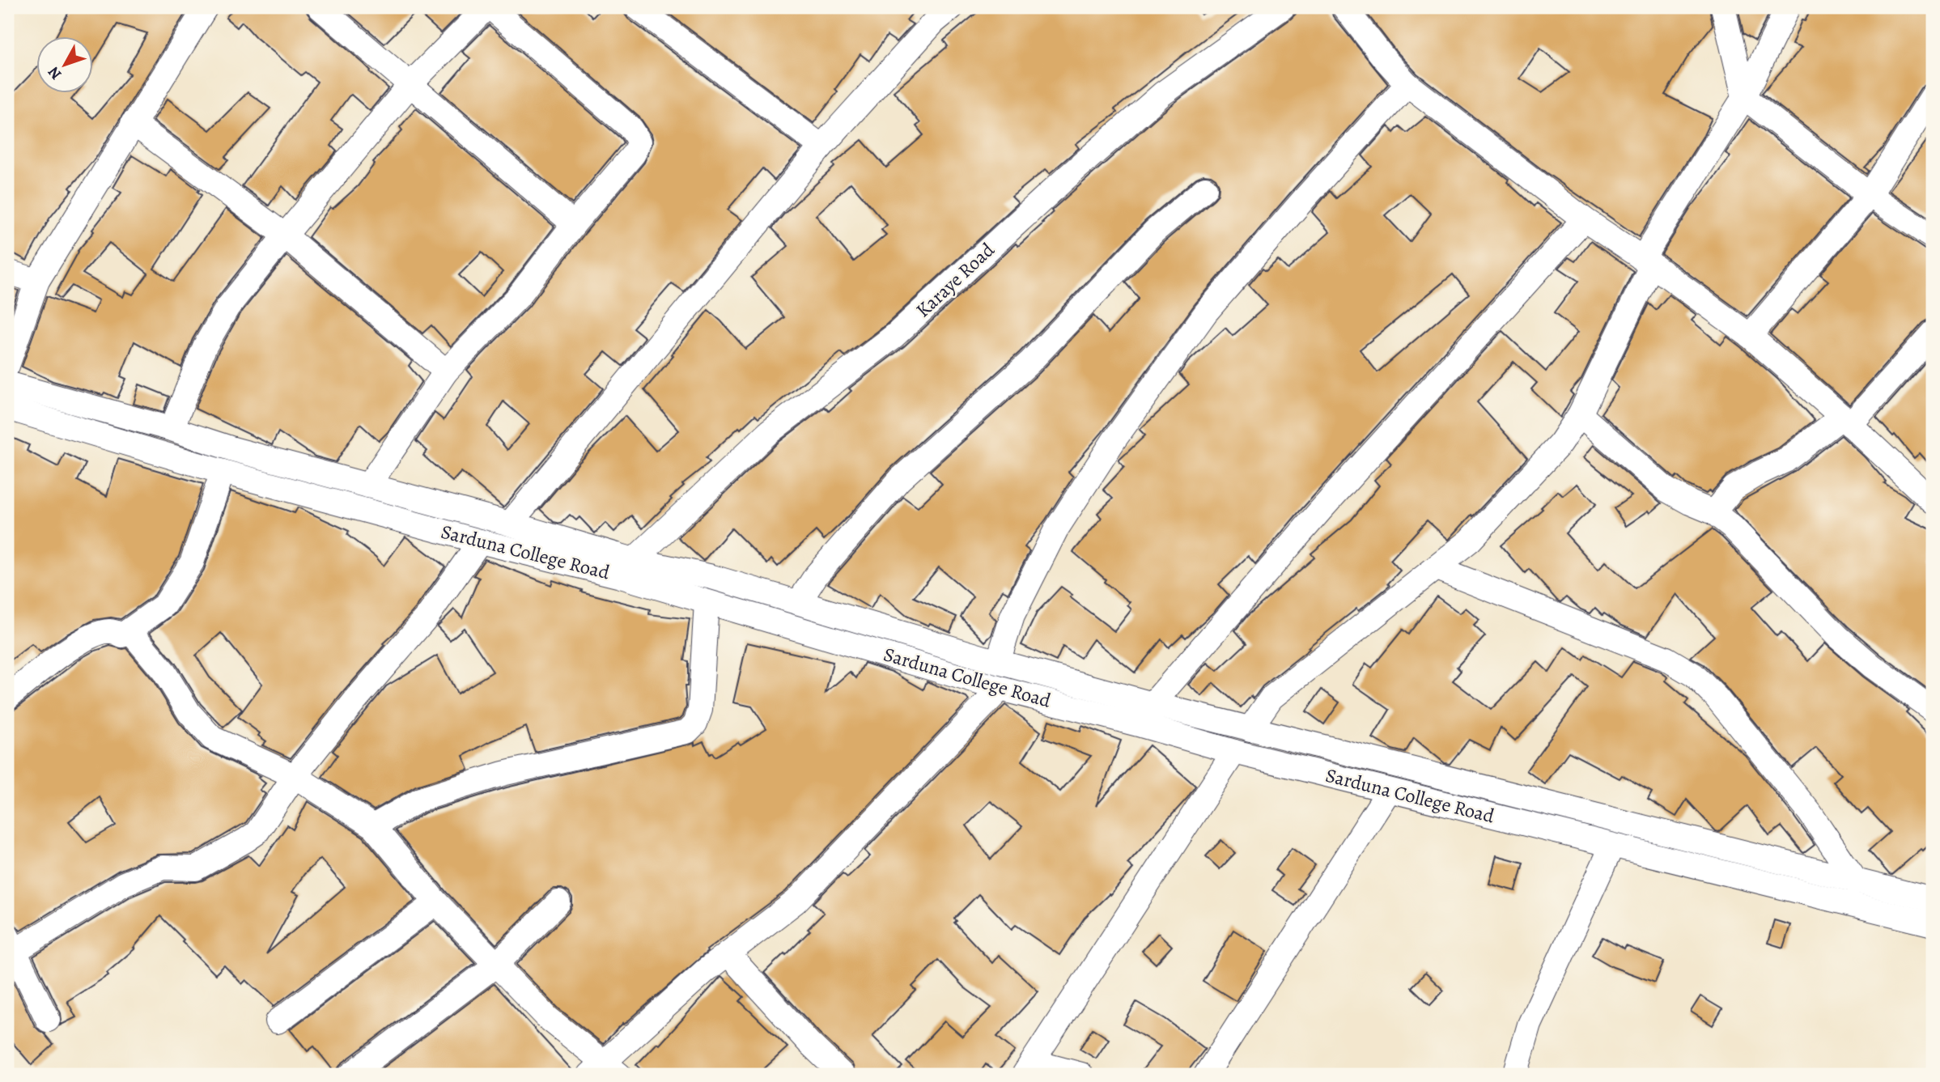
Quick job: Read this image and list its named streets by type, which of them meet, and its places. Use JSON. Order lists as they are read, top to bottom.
{
  "streets": {
    "street": ["Karaye Road", "Sarduna College Road"]
  },
  "crossings": [
    ["Karaye Road", "Sarduna College Road"]
  ],
  "north": "bottom left"
}
